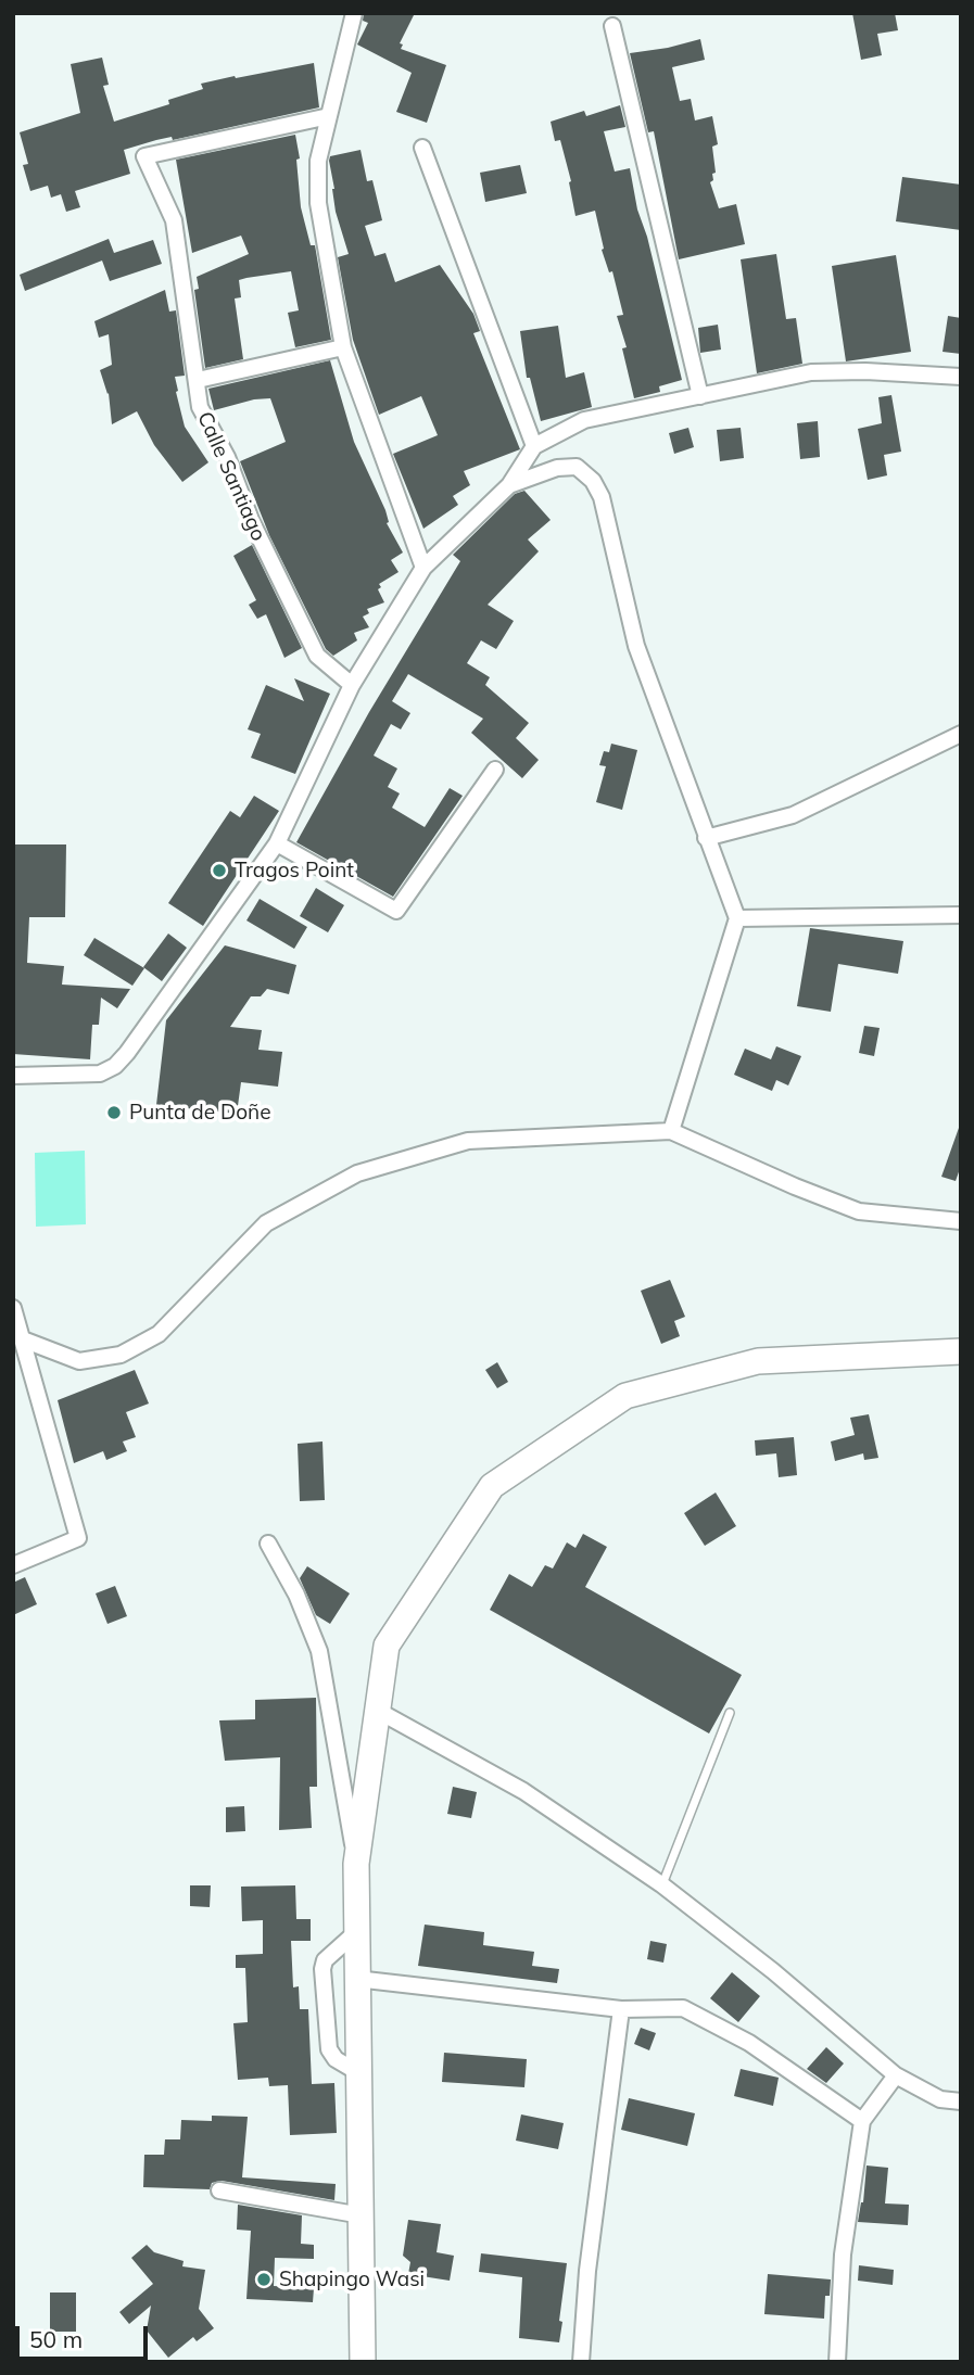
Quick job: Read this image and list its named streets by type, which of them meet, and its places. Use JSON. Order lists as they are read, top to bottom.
{
  "streets": {
    "street": ["Calle Santiago"]
  },
  "places": ["Tragos Point", "Punta de Doñe", "Shapingo Wasi"],
  "scale_bar": "50 m"
}
